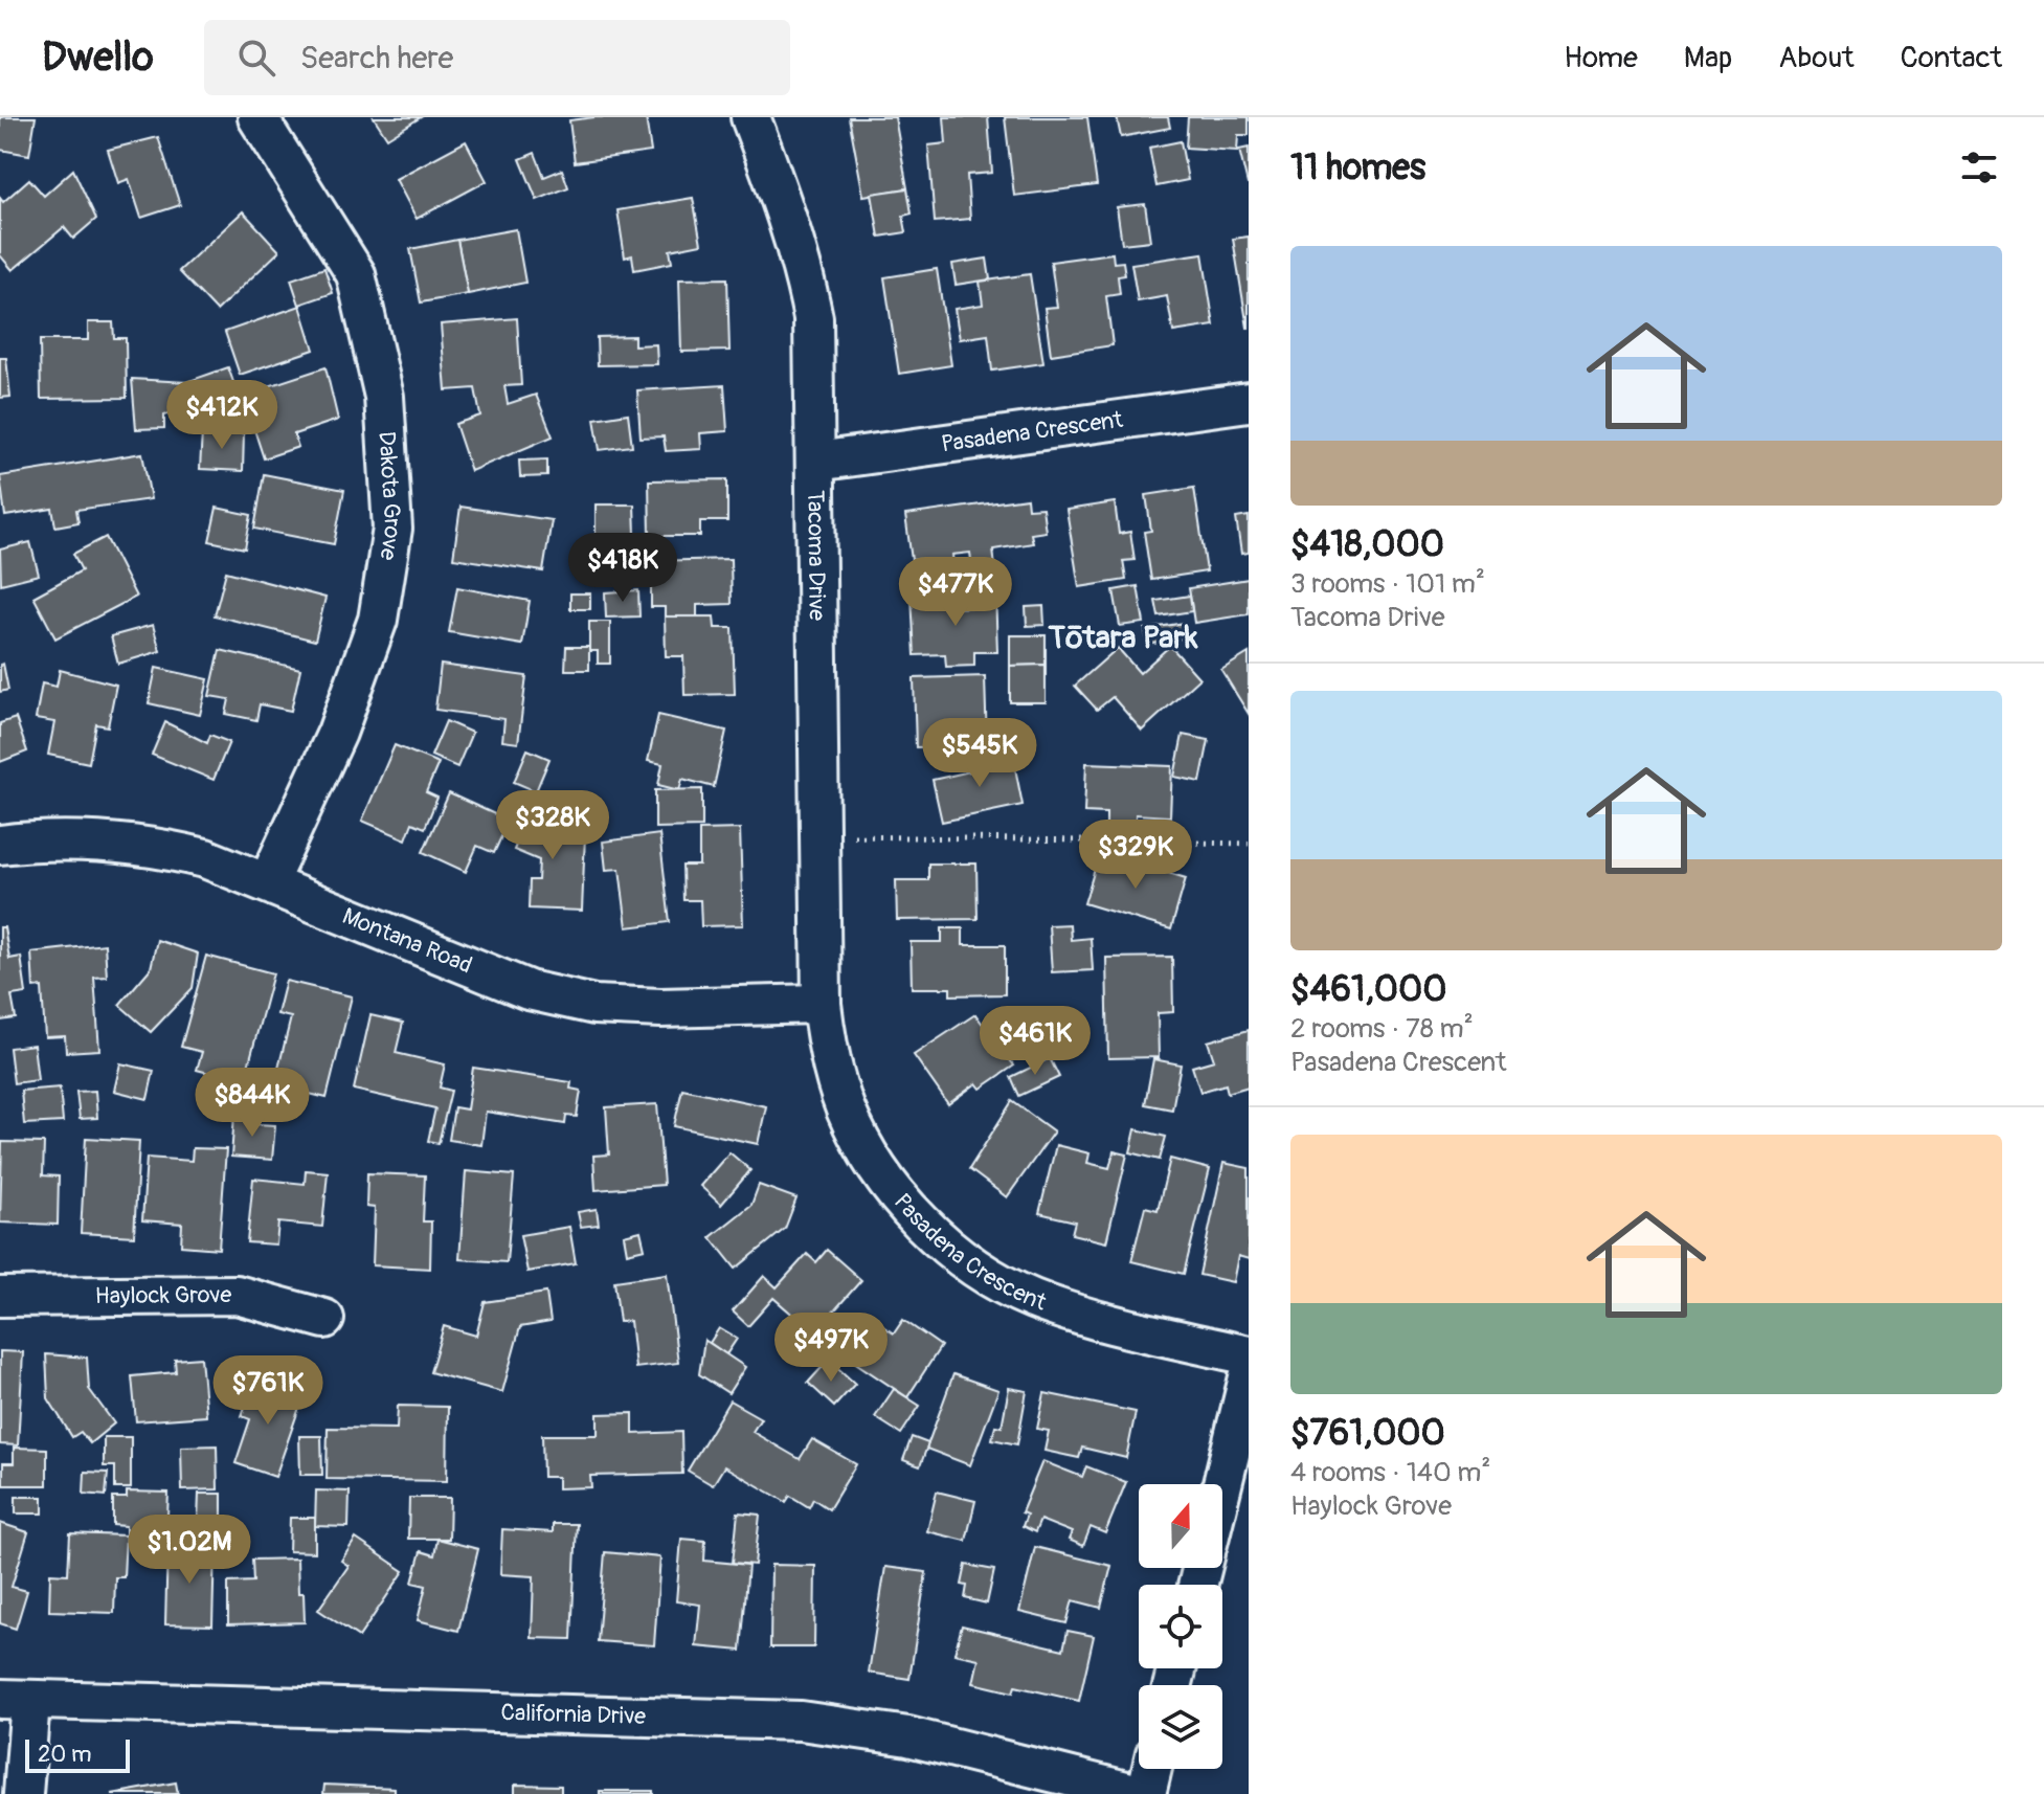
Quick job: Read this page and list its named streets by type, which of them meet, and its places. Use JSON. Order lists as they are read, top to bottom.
{
  "streets": {
    "street": [
      "Pasadena Crescent",
      "Dakota Grove",
      "Tacoma Drive",
      "Montana Road",
      "Haylock Grove",
      "California Drive"
    ]
  },
  "crossings": [
    ["Pasadena Crescent", "Tacoma Drive"],
    ["Pasadena Crescent", "Montana Road"],
    ["Dakota Grove", "Montana Road"],
    ["Tacoma Drive", "Montana Road"]
  ],
  "districts": ["Tōtara Park"],
  "scale_bar": "20 m",
  "north": "top",
  "page": {
    "header": "Dwello",
    "search": "Search here",
    "nav": [
      "Home",
      "Map",
      "About",
      "Contact"
    ],
    "heading": "11 homes",
    "list": [
      {
        "name": "$418,000",
        "note": "3 rooms · 101 m² · Tacoma Drive"
      },
      {
        "name": "$461,000",
        "note": "2 rooms · 78 m² · Pasadena Crescent"
      },
      {
        "name": "$761,000",
        "note": "4 rooms · 140 m² · Haylock Grove"
      }
    ],
    "price": [
      "$412K",
      "$418K",
      "$477K",
      "$545K",
      "$328K",
      "$329K",
      "$461K",
      "$844K",
      "$497K",
      "$761K",
      "$1.02M"
    ],
    "scale": "20 m"
  }
}
